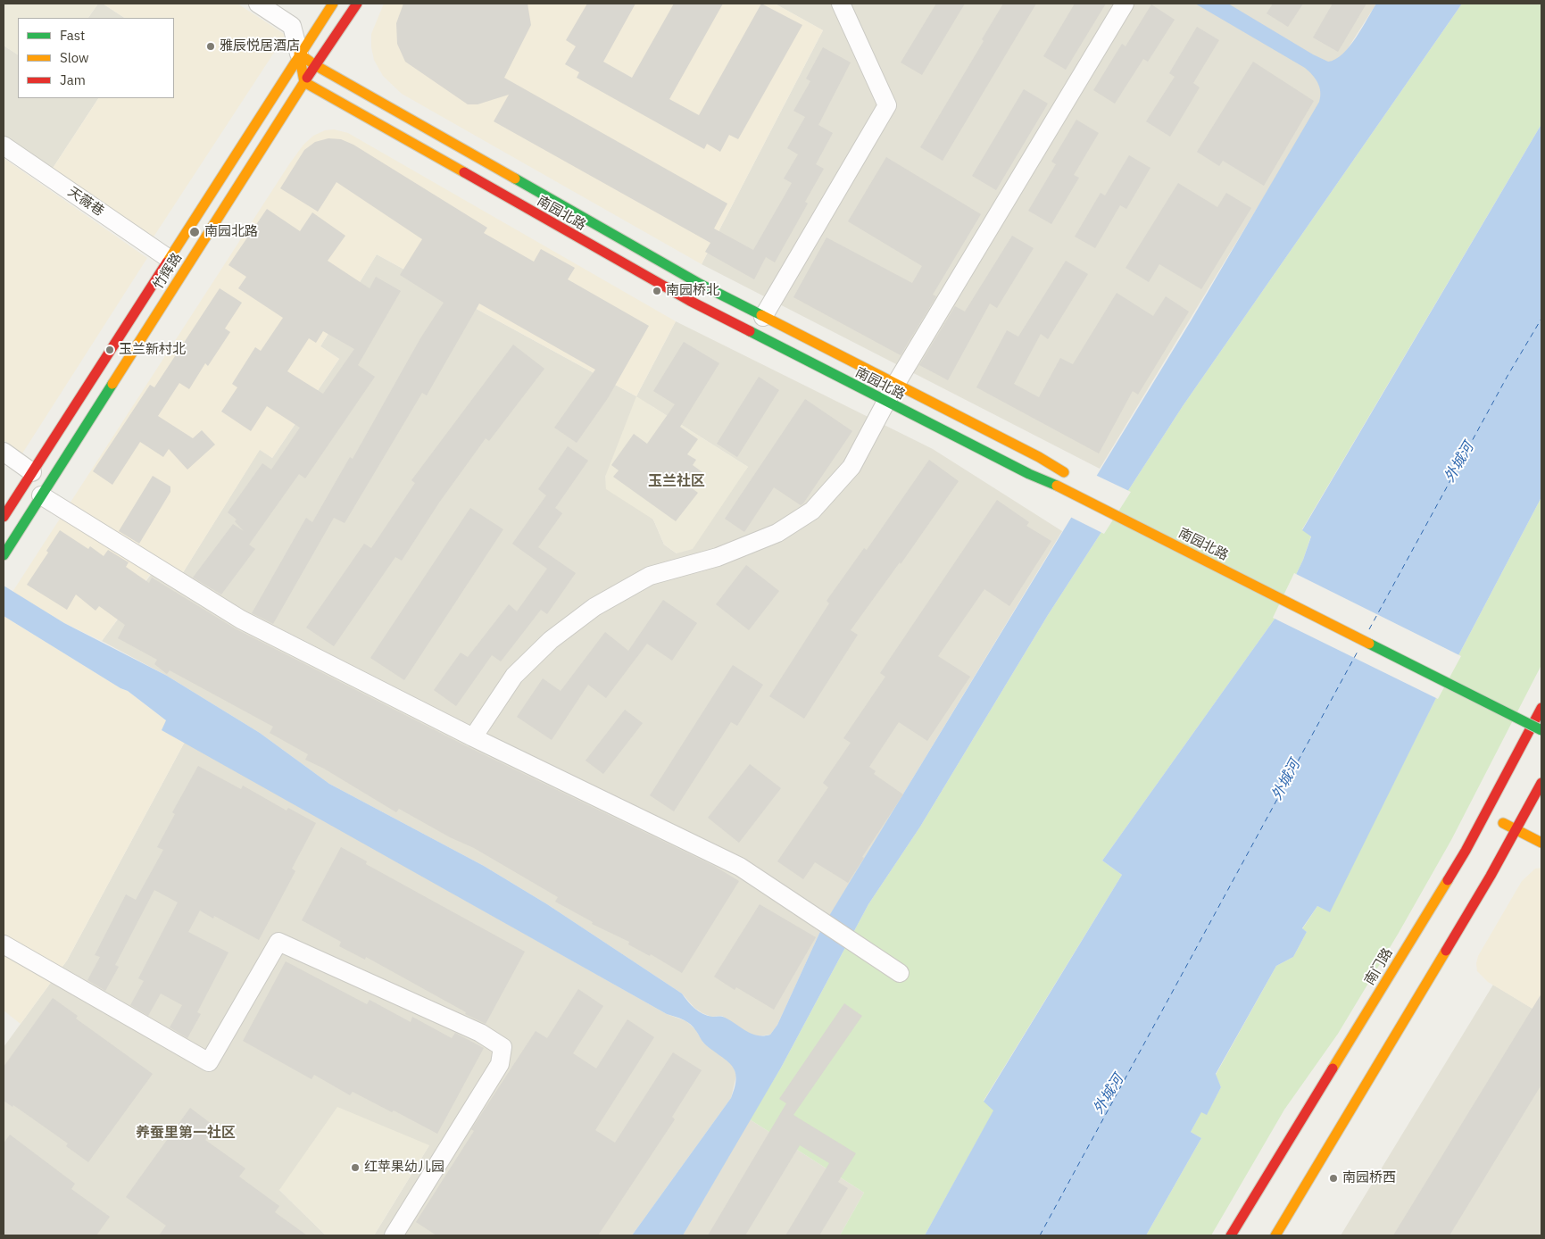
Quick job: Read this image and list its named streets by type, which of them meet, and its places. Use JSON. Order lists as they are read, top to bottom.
{
  "streets": {
    "main road": ["南园北路", "竹辉路", "南门路"],
    "street": ["天薇巷"]
  },
  "crossings": [
    ["天薇巷", "竹辉路"],
    ["南园北路", "竹辉路"]
  ],
  "districts": ["玉兰社区", "养蚕里第一社区"],
  "water": ["外城河"],
  "places": [
    "雅辰悦居酒店",
    "南园北路",
    "南园桥北",
    "玉兰新村北",
    "红苹果幼儿园",
    "南园桥西"
  ],
  "legend": ["Fast", "Slow", "Jam"]
}
